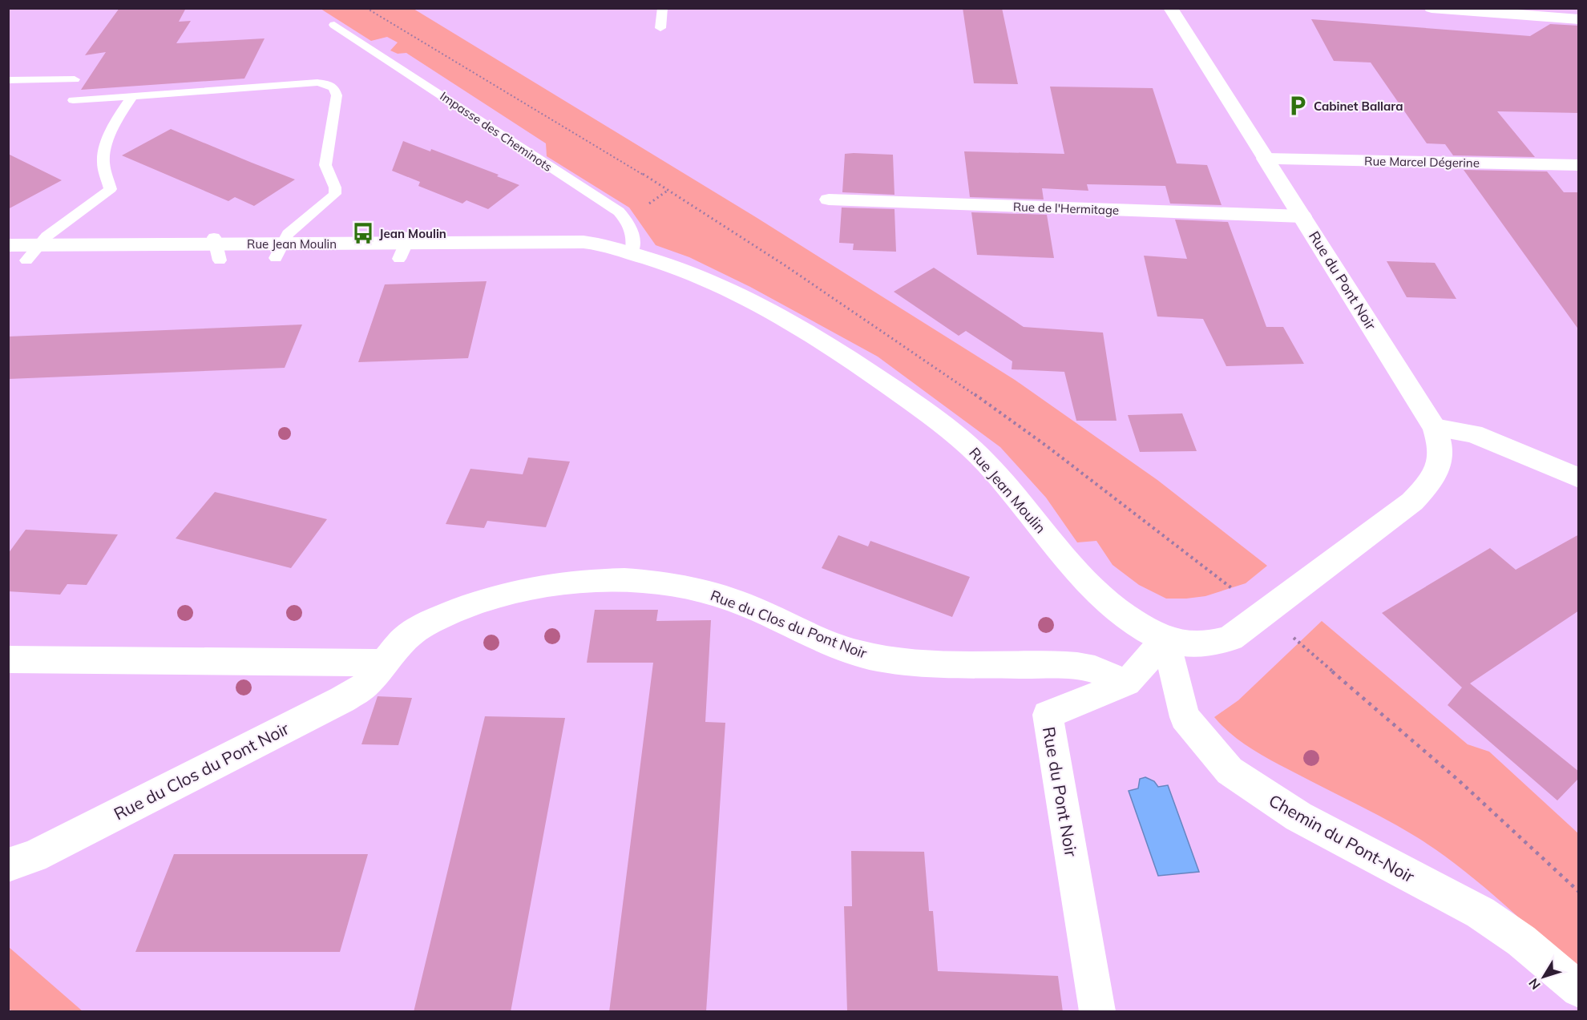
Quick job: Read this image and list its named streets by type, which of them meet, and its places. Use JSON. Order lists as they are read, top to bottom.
{
  "streets": {
    "street": [
      "Rue Marcel Dégerine",
      "Rue de l'Hermitage",
      "Rue Jean Moulin",
      "Rue du Pont Noir",
      "Rue du Clos du Pont Noir",
      "Chemin du Pont-Noir"
    ],
    "lane": ["Impasse des Cheminots"]
  },
  "crossings": [
    ["Impasse des Cheminots", "Rue Jean Moulin"],
    ["Rue Marcel Dégerine", "Rue du Pont Noir"],
    ["Rue de l'Hermitage", "Rue du Pont Noir"],
    ["Rue Jean Moulin", "Rue du Pont Noir"],
    ["Rue Jean Moulin", "Chemin du Pont-Noir"],
    ["Rue du Pont Noir", "Rue du Clos du Pont Noir"],
    ["Rue du Pont Noir", "Chemin du Pont-Noir"]
  ],
  "places": {
    "parking": ["Cabinet Ballara"],
    "bus stop": ["Jean Moulin"]
  },
  "north": "bottom left"
}
